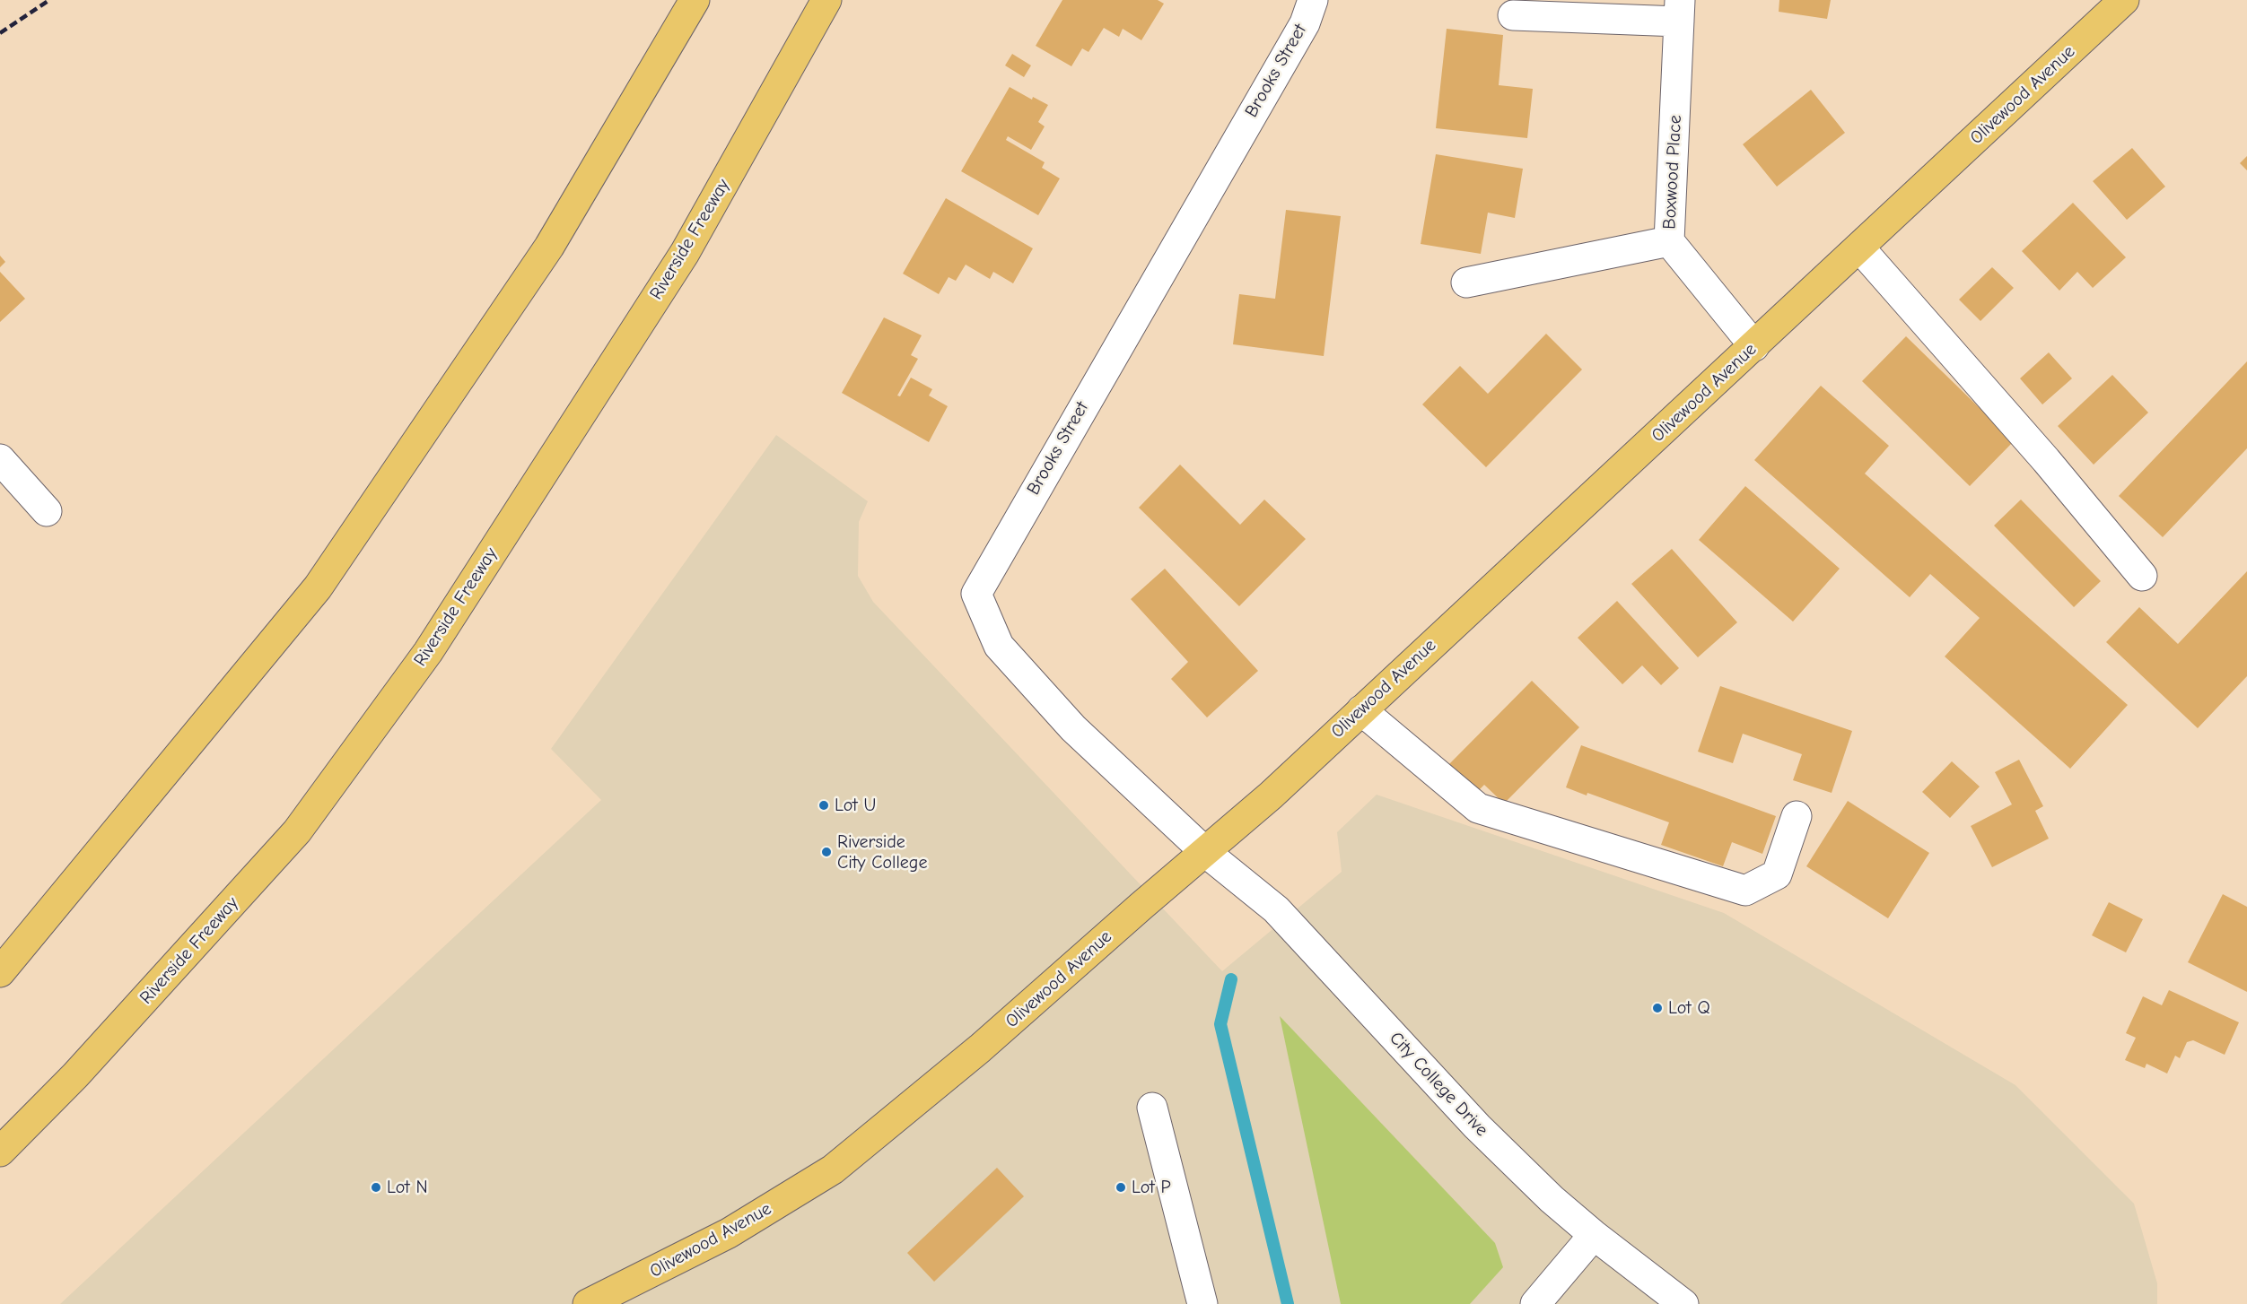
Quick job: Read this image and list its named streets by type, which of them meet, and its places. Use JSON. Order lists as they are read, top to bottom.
{
  "streets": {
    "main road": ["Olivewood Avenue", "Riverside Freeway"],
    "street": ["Brooks Street", "Boxwood Place", "City College Drive"]
  },
  "crossings": [
    ["Brooks Street", "Olivewood Avenue"],
    ["Brooks Street", "City College Drive"],
    ["Olivewood Avenue", "Boxwood Place"],
    ["Olivewood Avenue", "City College Drive"]
  ],
  "places": [
    "Lot U",
    "Riverside City College",
    "Lot Q",
    "Lot N",
    "Lot P"
  ]
}
